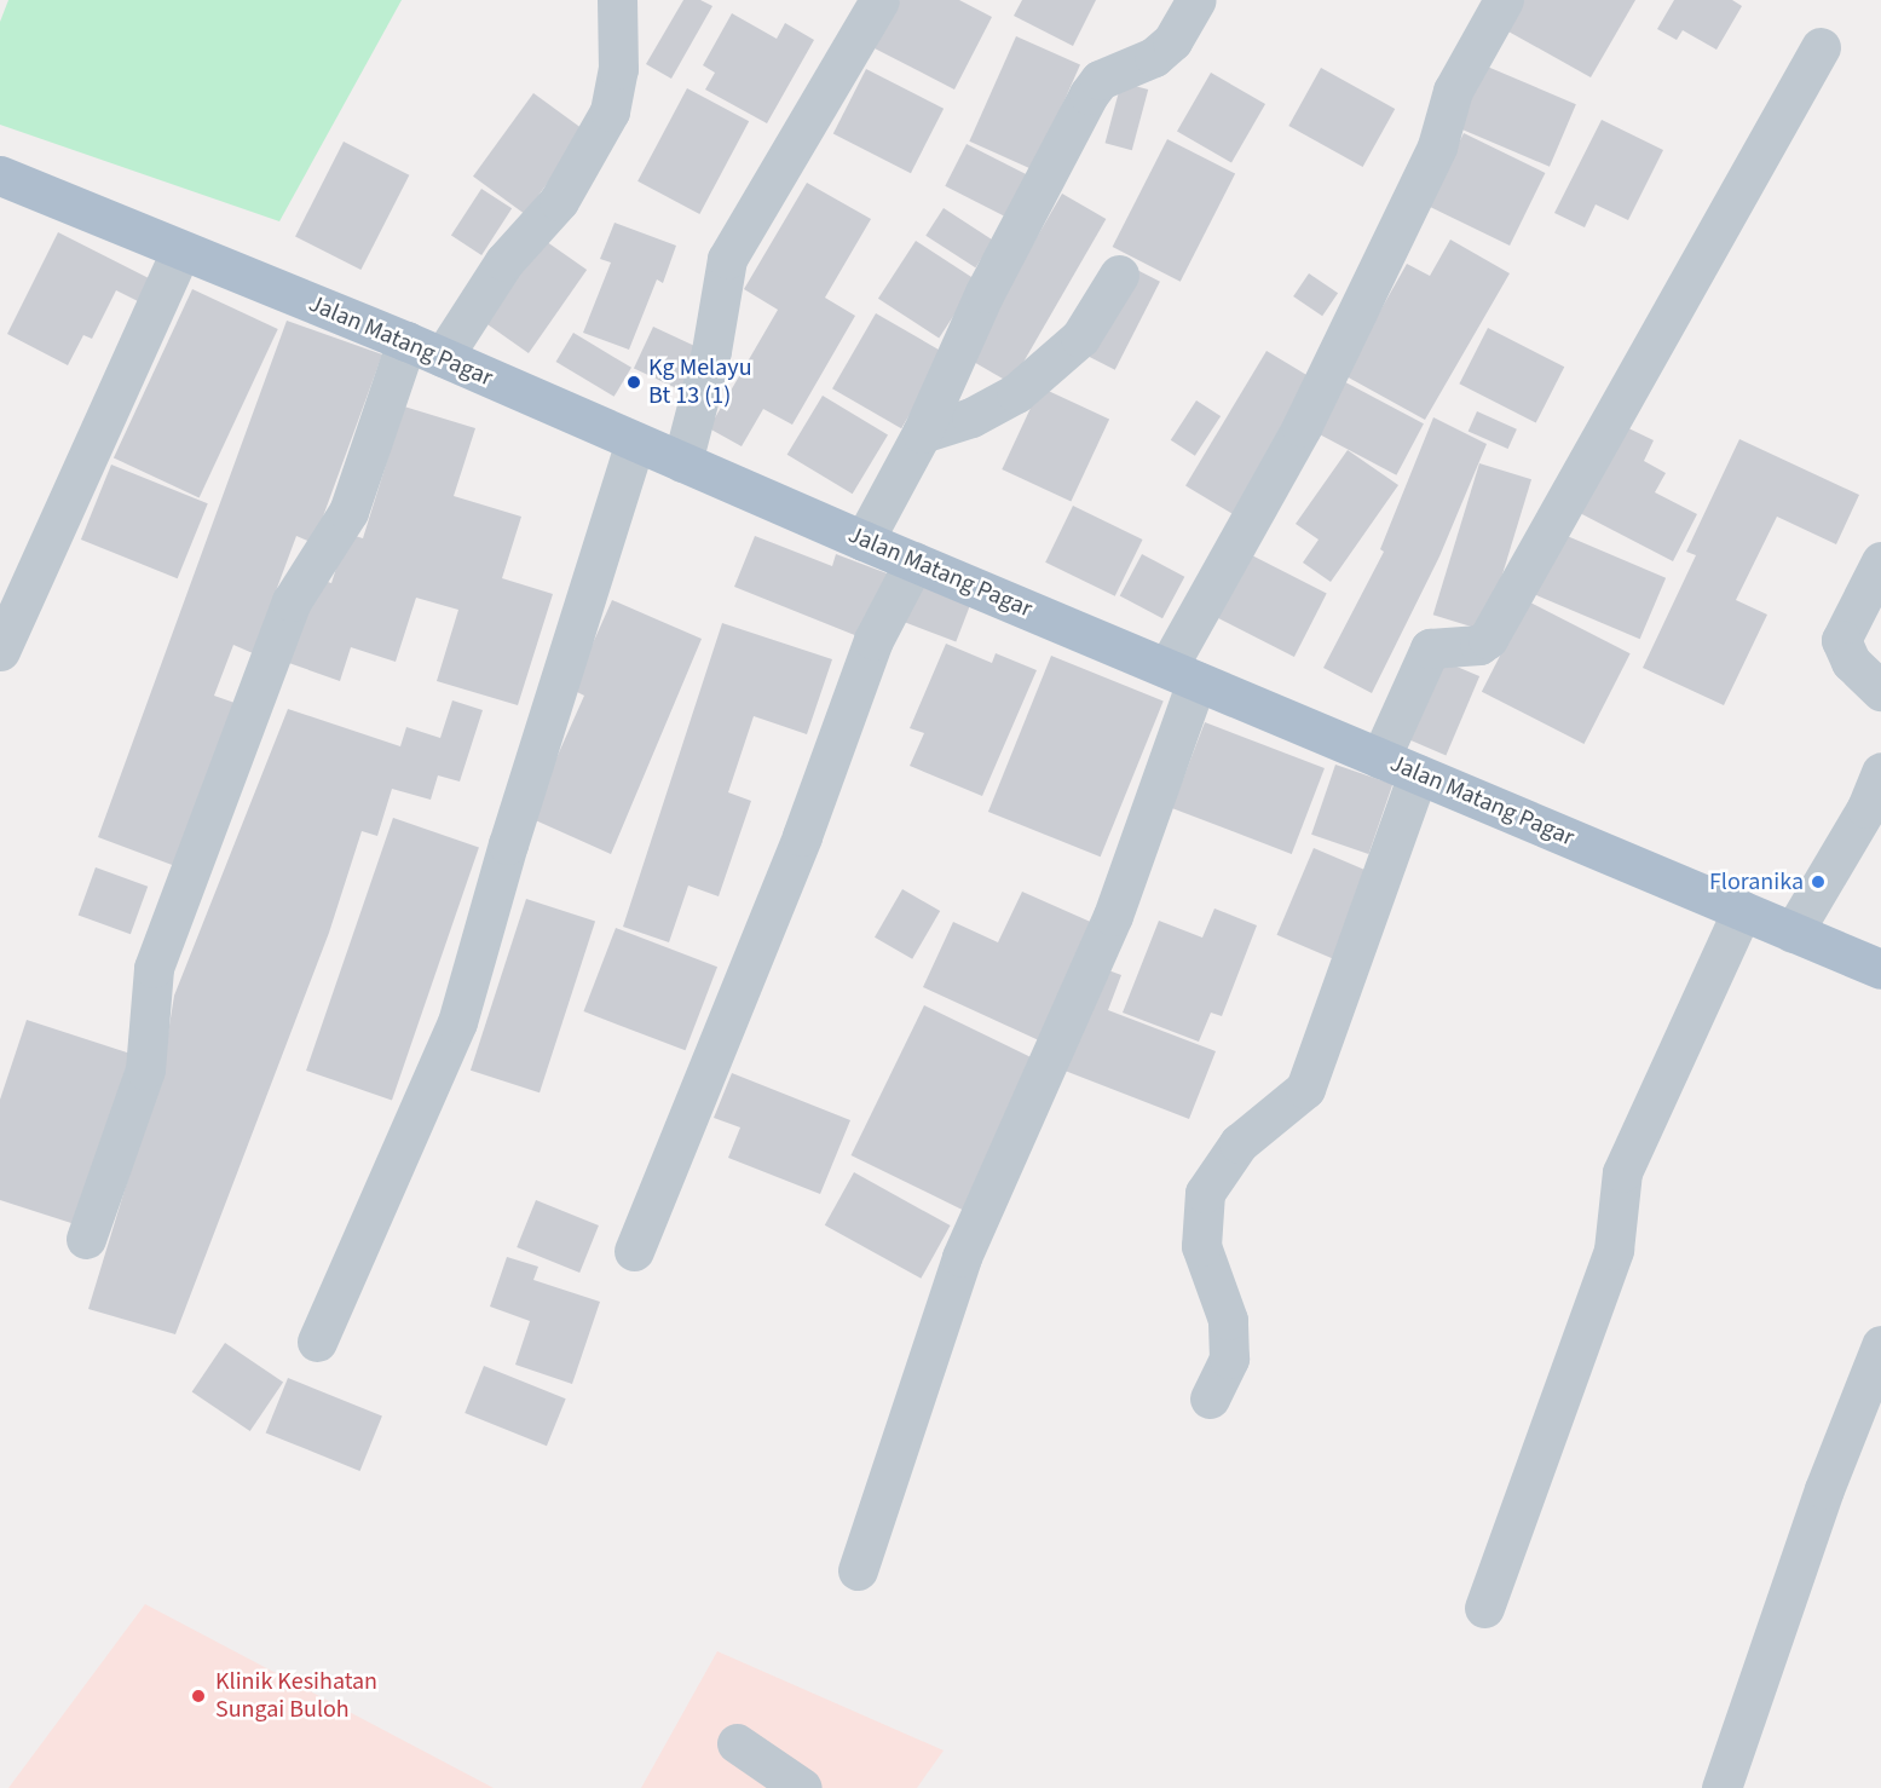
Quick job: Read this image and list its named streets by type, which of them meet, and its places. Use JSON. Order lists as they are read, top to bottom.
{
  "streets": {
    "main road": ["Jalan Matang Pagar"]
  },
  "places": ["Kg Melayu Bt 13 (1)", "Floranika", "Klinik Kesihatan Sungai Buloh"]
}
